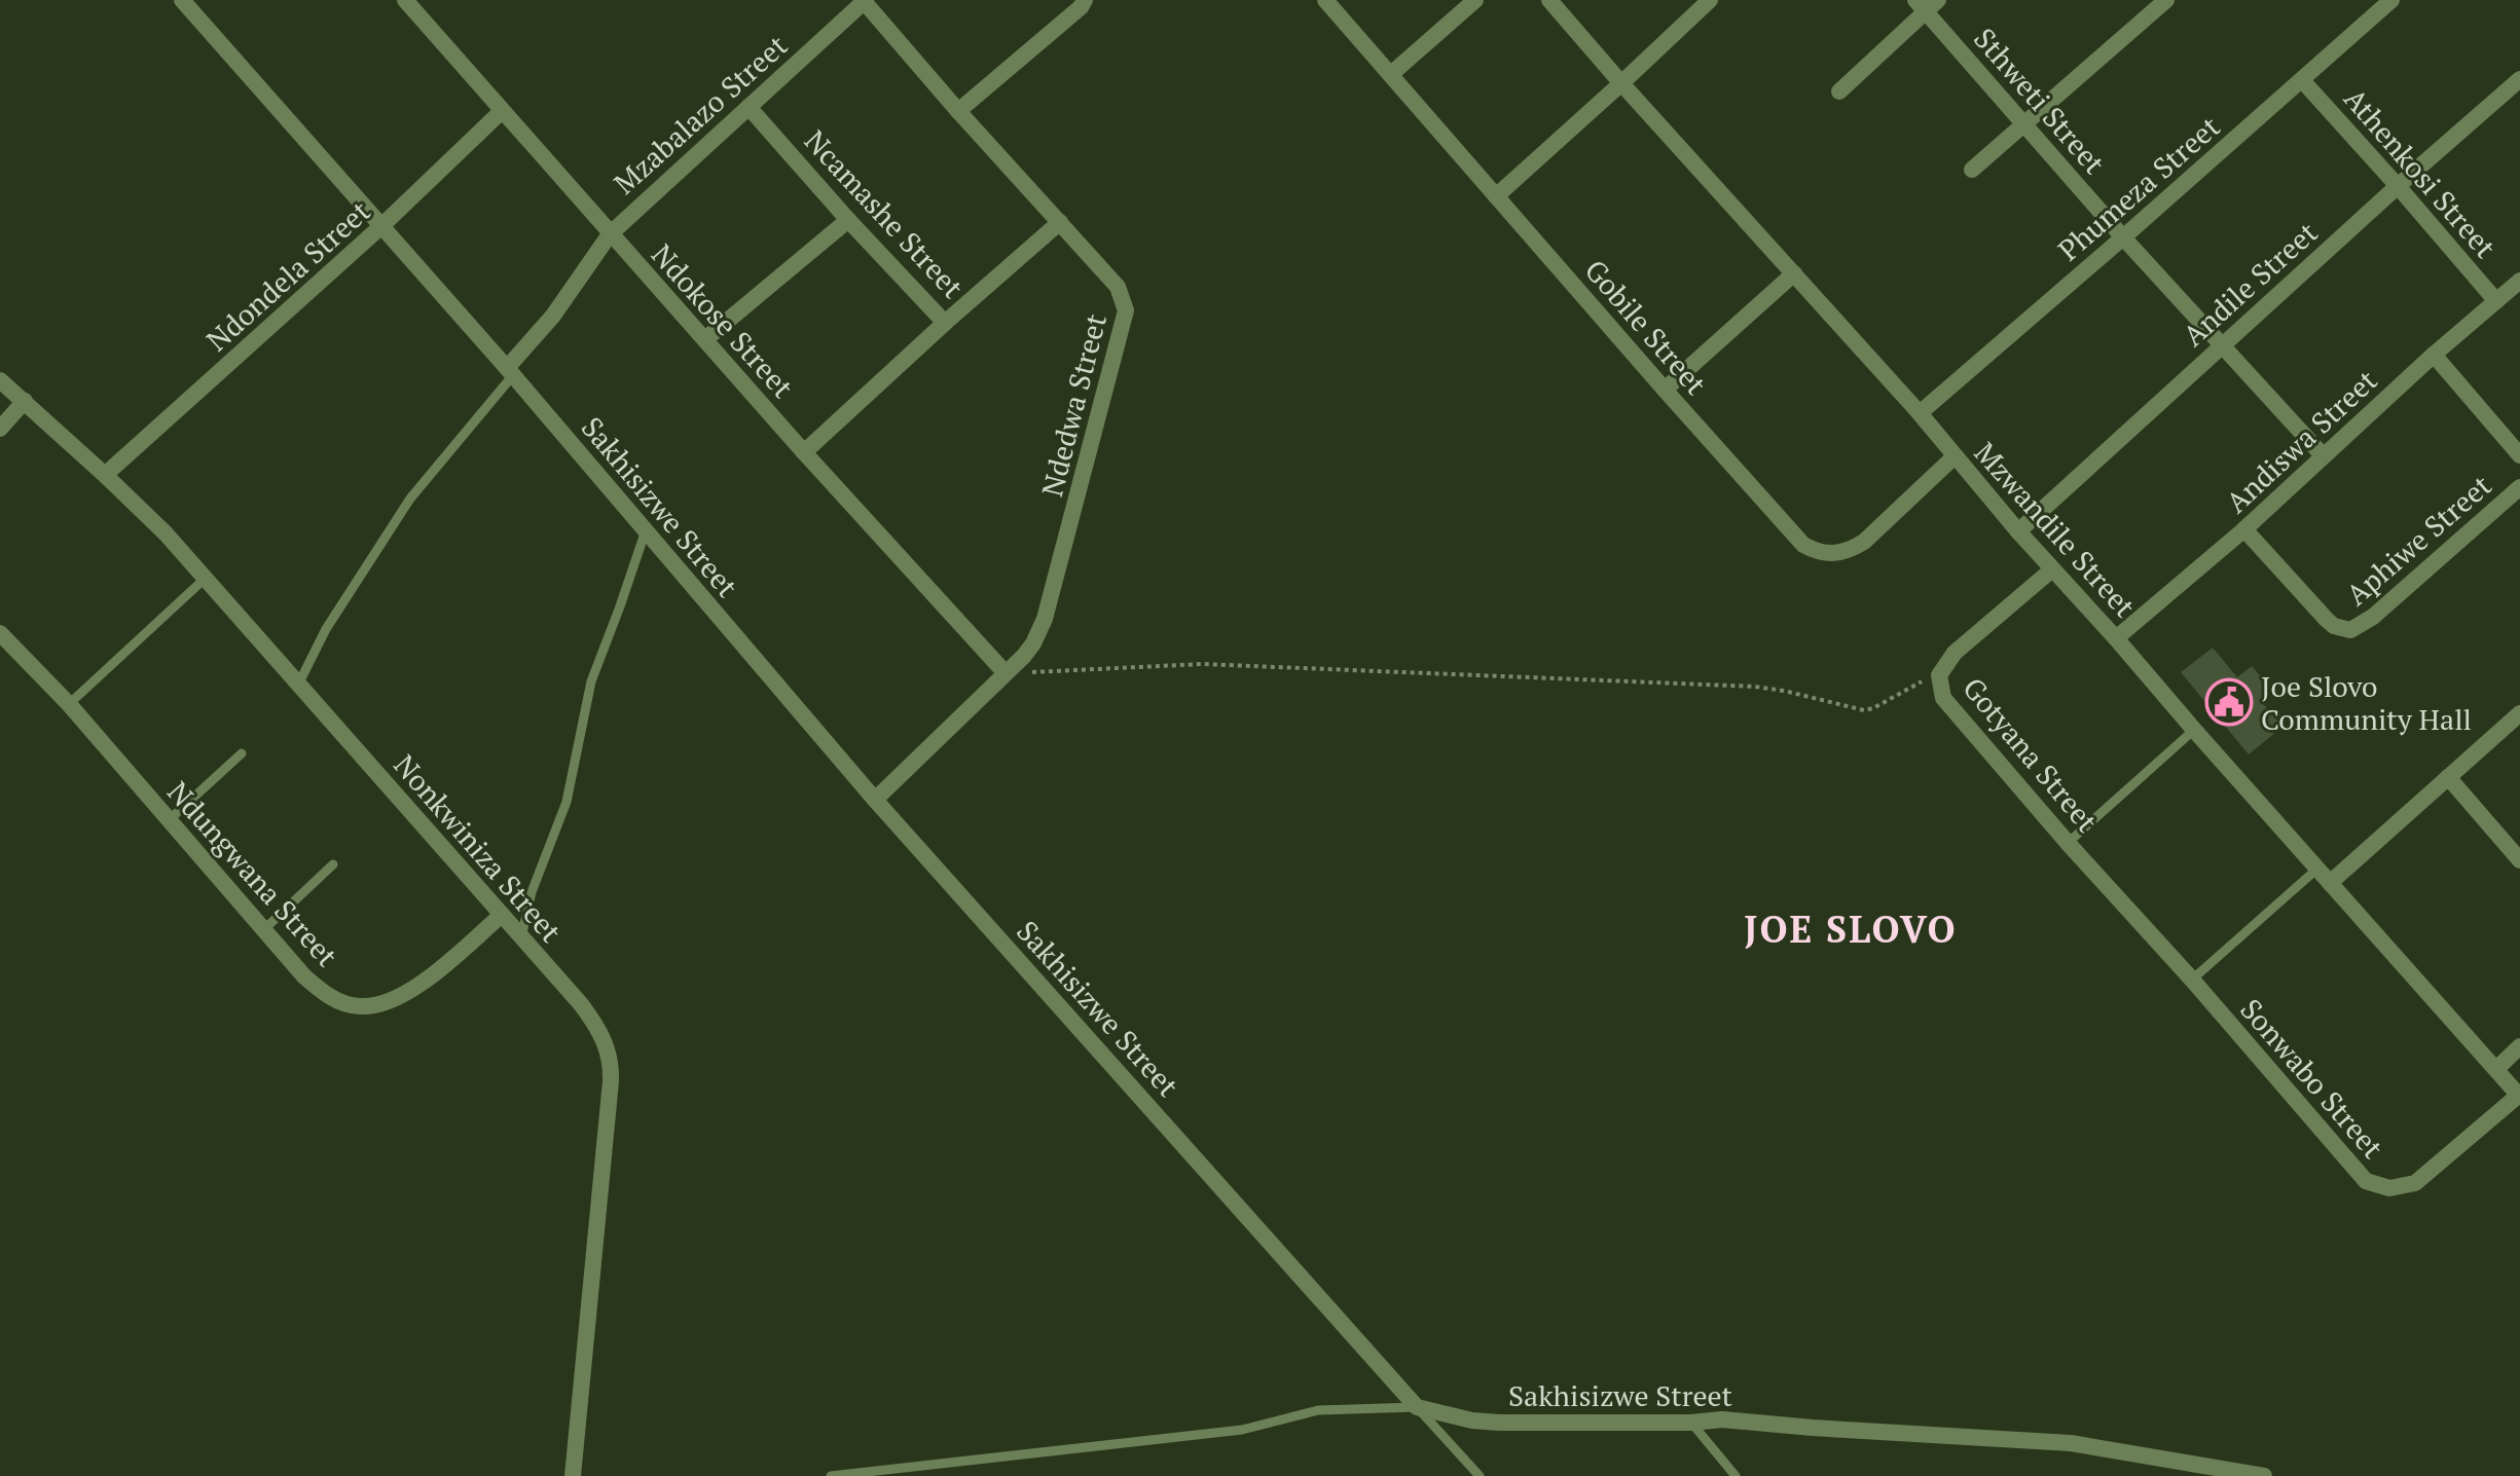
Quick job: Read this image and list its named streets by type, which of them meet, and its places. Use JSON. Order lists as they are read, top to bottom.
{
  "streets": {
    "street": [
      "Sthweti Street",
      "Mzabalazo Street",
      "Athenkosi Street",
      "Phumeza Street",
      "Ncamashe Street",
      "Ndondela Street",
      "Andile Street",
      "Ndokose Street",
      "Gobile Street",
      "Ndedwa Street",
      "Andiswa Street",
      "Sakhisizwe Street",
      "Mzwandile Street",
      "Aphiwe Street",
      "Gotyana Street",
      "Nonkwiniza Street",
      "Ndungwana Street",
      "Sonwabo Street"
    ]
  },
  "crossings": [
    ["Sthweti Street", "Phumeza Street"],
    ["Sthweti Street", "Andile Street"],
    ["Sthweti Street", "Andiswa Street"],
    ["Mzabalazo Street", "Ncamashe Street"],
    ["Mzabalazo Street", "Ndokose Street"],
    ["Mzabalazo Street", "Ndedwa Street"],
    ["Mzabalazo Street", "Sakhisizwe Street"],
    ["Athenkosi Street", "Phumeza Street"],
    ["Athenkosi Street", "Andile Street"],
    ["Athenkosi Street", "Andiswa Street"],
    ["Phumeza Street", "Mzwandile Street"],
    ["Ncamashe Street", "Ndedwa Street"],
    ["Ndondela Street", "Ndokose Street"],
    ["Ndondela Street", "Sakhisizwe Street"],
    ["Ndondela Street", "Nonkwiniza Street"],
    ["Andile Street", "Mzwandile Street"],
    ["Ndokose Street", "Ndedwa Street"],
    ["Gobile Street", "Mzwandile Street"],
    ["Ndedwa Street", "Sakhisizwe Street"],
    ["Andiswa Street", "Mzwandile Street"],
    ["Andiswa Street", "Aphiwe Street"],
    ["Mzwandile Street", "Gotyana Street"],
    ["Mzwandile Street", "Sonwabo Street"],
    ["Gotyana Street", "Sonwabo Street"],
    ["Nonkwiniza Street", "Ndungwana Street"]
  ],
  "districts": ["JOE SLOVO"],
  "places": {
    "public building": ["Joe Slovo Community Hall"]
  }
}
